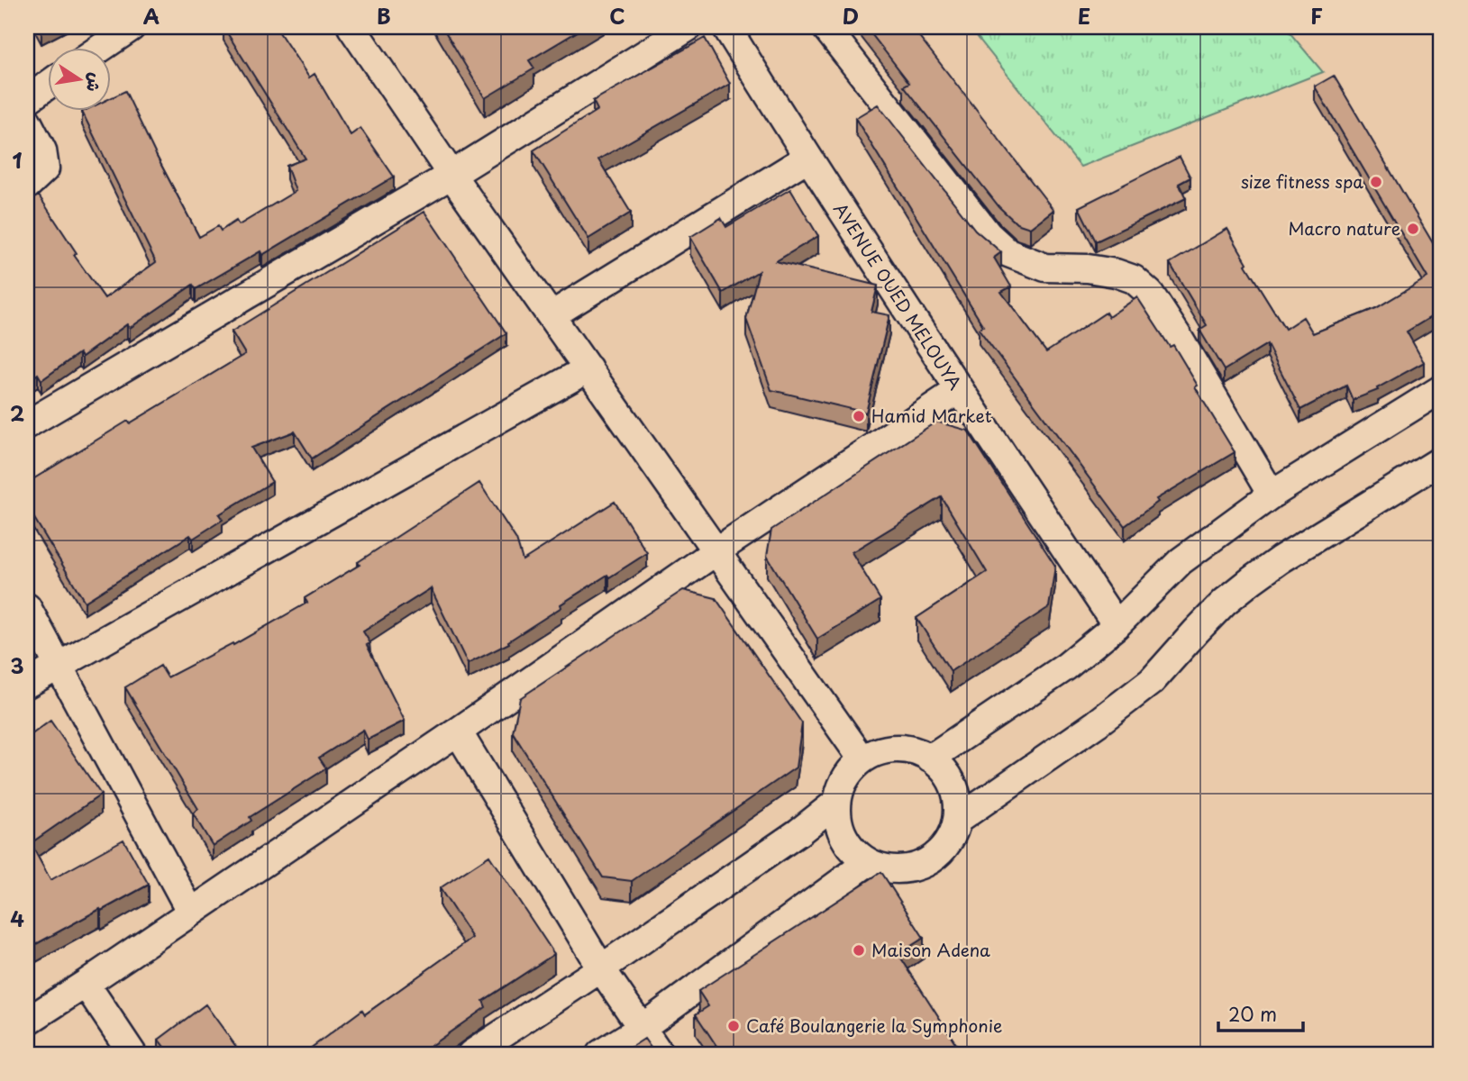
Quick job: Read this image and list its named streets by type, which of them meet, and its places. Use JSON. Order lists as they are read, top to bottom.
{
  "streets": {
    "street": ["AVENUE OUED MELOUYA"]
  },
  "places": [
    "size fitness spa",
    "Macro nature",
    "Hamid Market",
    "Maison Adena",
    "Café Boulangerie la Symphonie"
  ],
  "scale_bar": "20 m",
  "north": "right",
  "grid": {
    "columns": [
      "A",
      "B",
      "C",
      "D",
      "E",
      "F"
    ],
    "rows": [
      "1",
      "2",
      "3",
      "4"
    ]
  }
}
